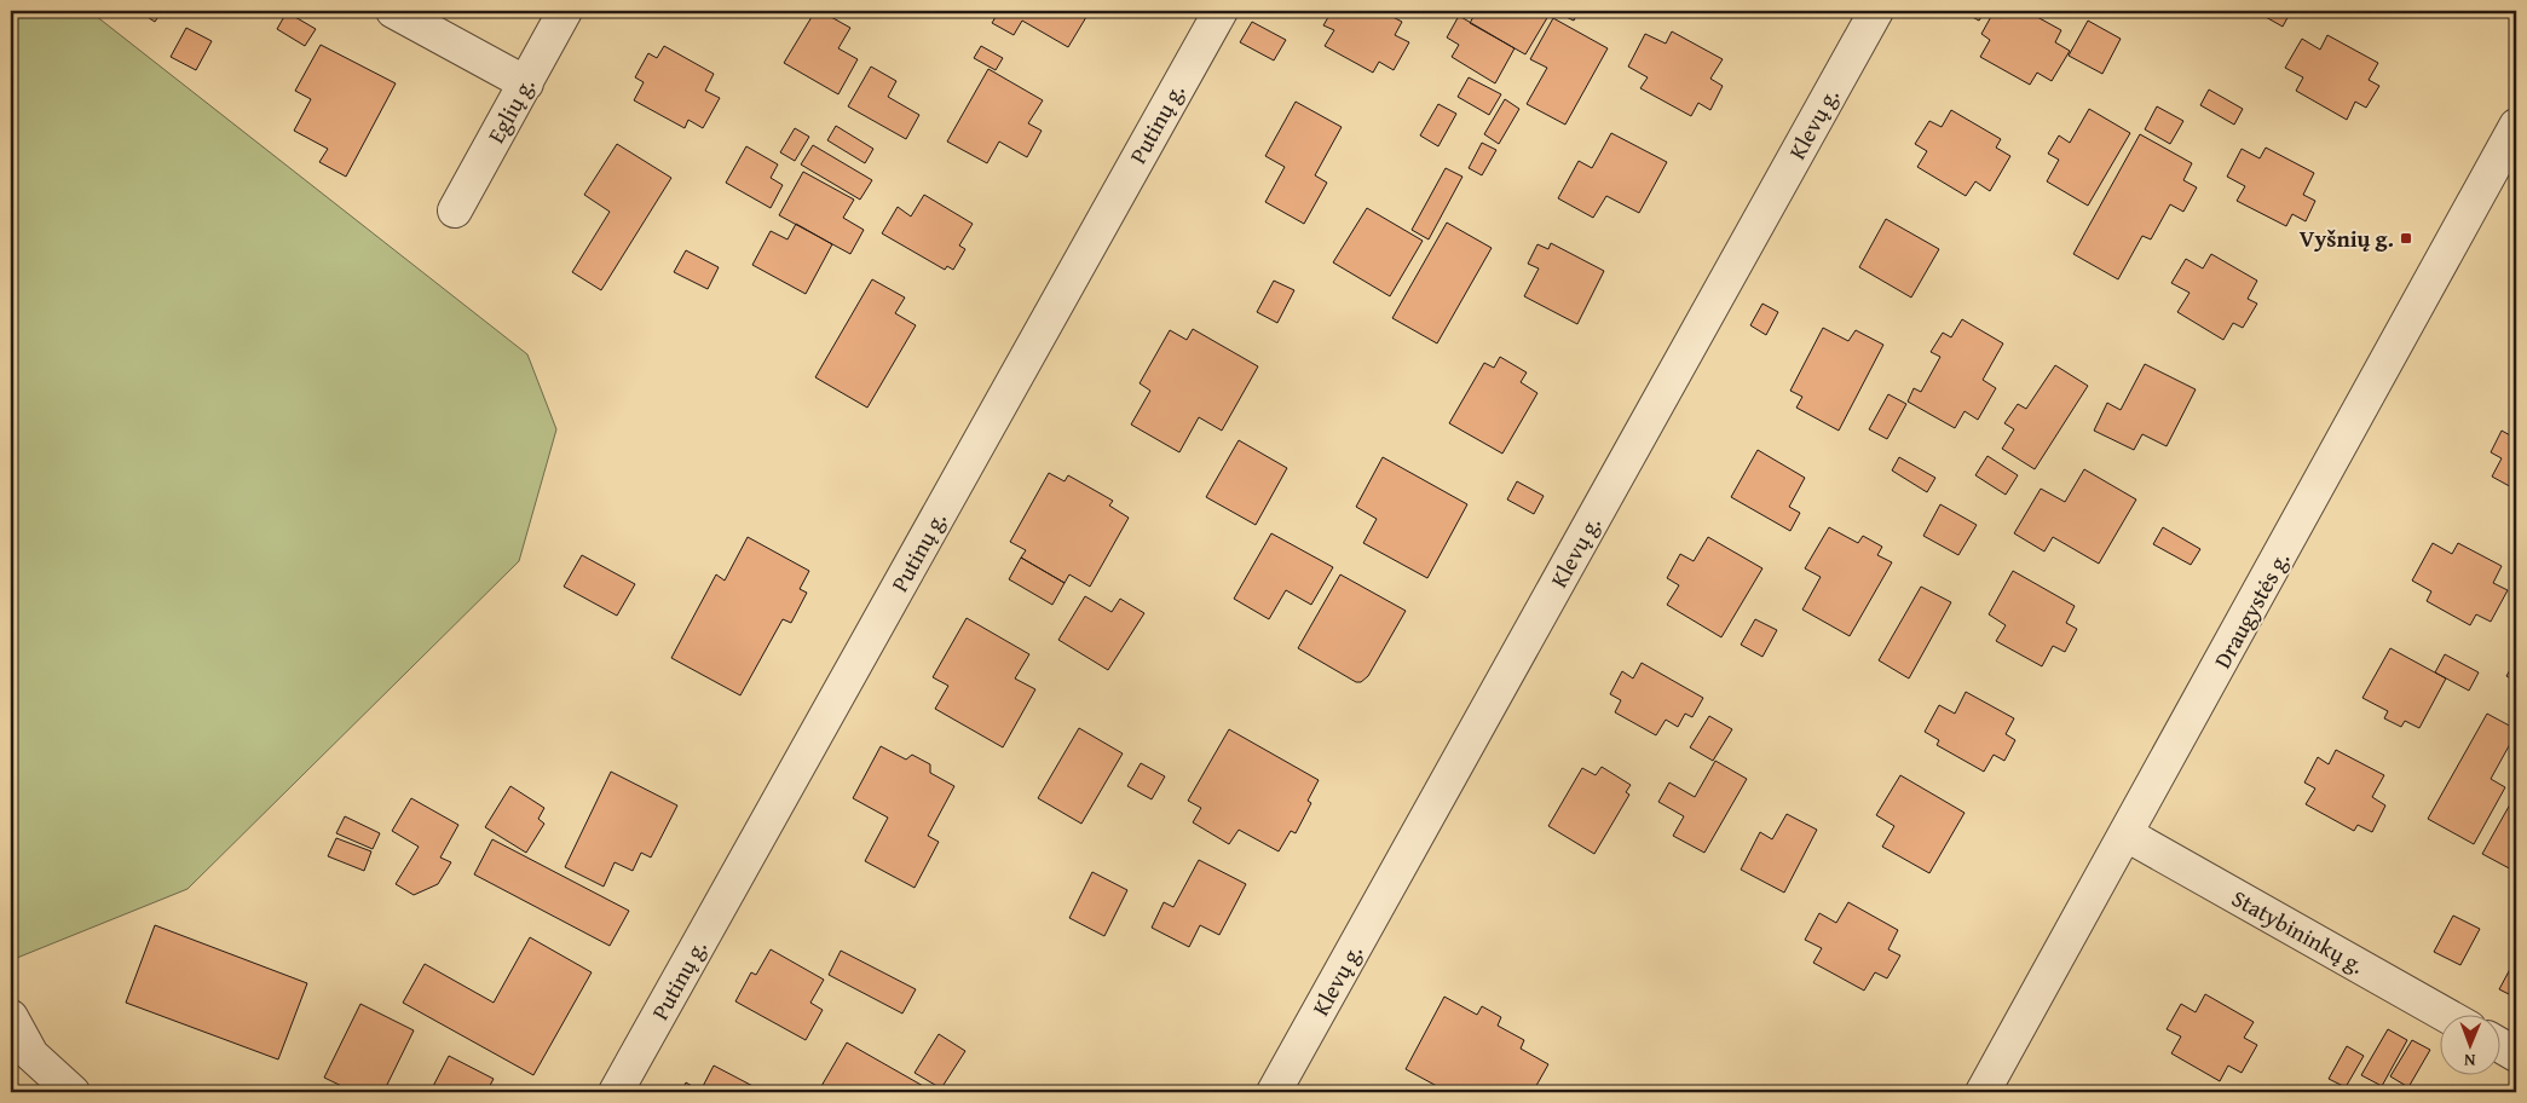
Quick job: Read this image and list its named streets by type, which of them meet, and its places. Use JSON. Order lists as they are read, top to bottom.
{
  "streets": {
    "street": [
      "Eglių g.",
      "Putinų g.",
      "Klevų g.",
      "Draugystės g.",
      "Statybininkų g."
    ]
  },
  "crossings": [
    ["Draugystės g.", "Statybininkų g."]
  ],
  "places": {
    "transit": ["Vyšnių g."]
  },
  "north": "bottom"
}
